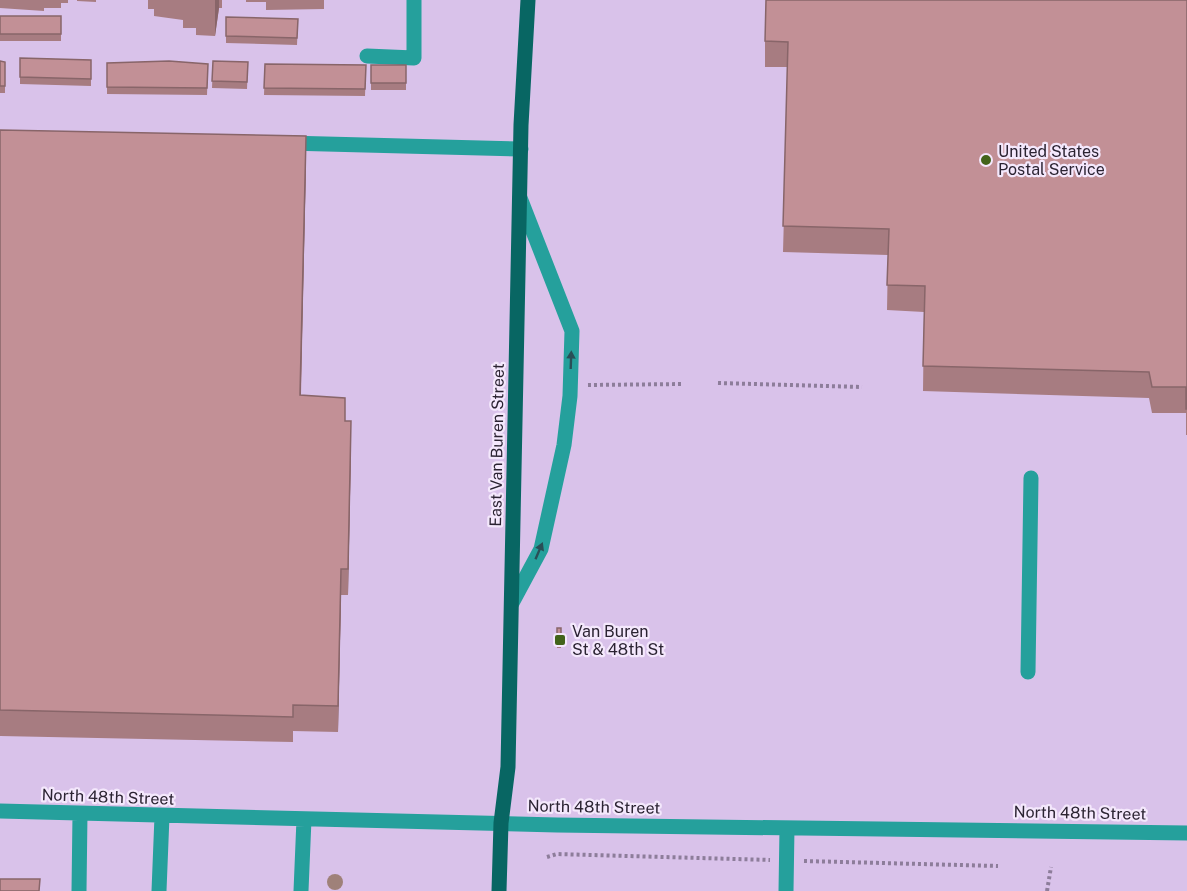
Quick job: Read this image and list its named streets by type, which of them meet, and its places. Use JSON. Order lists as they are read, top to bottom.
{
  "streets": {
    "main road": ["East Van Buren Street"],
    "street": ["North 48th Street"]
  },
  "crossings": [
    ["East Van Buren Street", "North 48th Street"]
  ],
  "places": {
    "other": ["United States Postal Service"],
    "transit": ["Van Buren St & 48th St"]
  }
}
